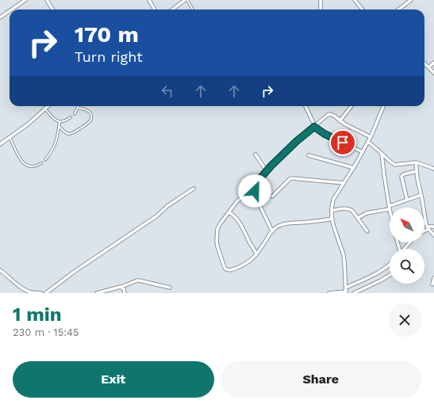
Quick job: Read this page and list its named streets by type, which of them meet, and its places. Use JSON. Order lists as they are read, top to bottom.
{
  "north": "top left",
  "page": {
    "turn": ["170 m", "Turn right"],
    "heading": ["1 min", "230 m · 15:45"],
    "buttons": ["Exit", "Share"]
  }
}
